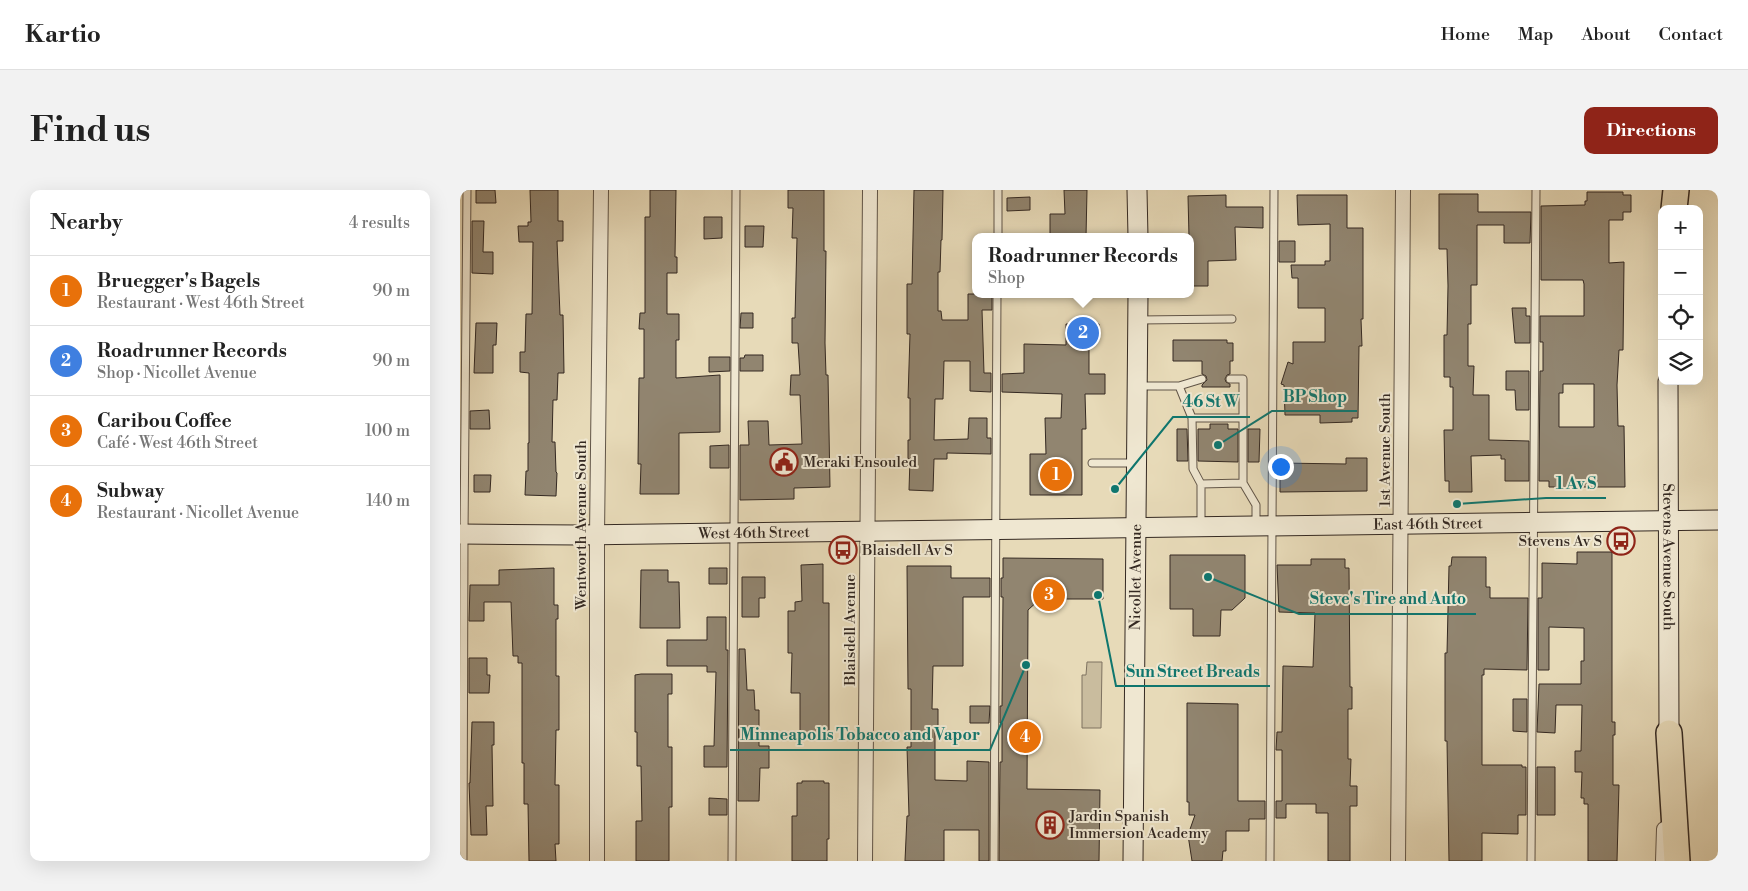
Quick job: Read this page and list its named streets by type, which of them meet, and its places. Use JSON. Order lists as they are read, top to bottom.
{
  "streets": {
    "main road": [
      "East 46th Street",
      "West 46th Street",
      "Stevens Avenue South",
      "Nicollet Avenue"
    ],
    "street": ["1st Avenue South", "Wentworth Avenue South", "Blaisdell Avenue"]
  },
  "crossings": [
    ["1st Avenue South", "East 46th Street"],
    ["East 46th Street", "West 46th Street"],
    ["East 46th Street", "Stevens Avenue South"],
    ["East 46th Street", "Nicollet Avenue"],
    ["Wentworth Avenue South", "West 46th Street"],
    ["West 46th Street", "Nicollet Avenue"],
    ["West 46th Street", "Blaisdell Avenue"]
  ],
  "places": {
    "other": [
      "BP Shop",
      "46 St W",
      "1 Av S",
      "Steve's Tire and Auto",
      "Sun Street Breads",
      "Minneapolis Tobacco and Vapor"
    ],
    "public building": ["Meraki Ensouled"],
    "bus stop": ["Stevens Av S", "Blaisdell Av S"],
    "building": ["Jardin Spanish Immersion Academy"]
  },
  "page": {
    "header": "Kartio",
    "nav": [
      "Home",
      "Map",
      "About",
      "Contact"
    ],
    "buttons": "Directions",
    "title": "Find us",
    "heading": ["Nearby", "4 results"],
    "map_buttons": ["+", "−"],
    "popup": ["Roadrunner Records", "Shop"],
    "list": [
      {
        "mark": "1",
        "name": "Bruegger's Bagels",
        "note": "Restaurant · West 46th Street",
        "value": "90 m"
      },
      {
        "mark": "2",
        "name": "Roadrunner Records",
        "note": "Shop · Nicollet Avenue",
        "value": "90 m"
      },
      {
        "mark": "3",
        "name": "Caribou Coffee",
        "note": "Café · West 46th Street",
        "value": "100 m"
      },
      {
        "mark": "4",
        "name": "Subway",
        "note": "Restaurant · Nicollet Avenue",
        "value": "140 m"
      }
    ],
    "pins": [
      "2",
      "1",
      "3",
      "4"
    ]
  }
}
